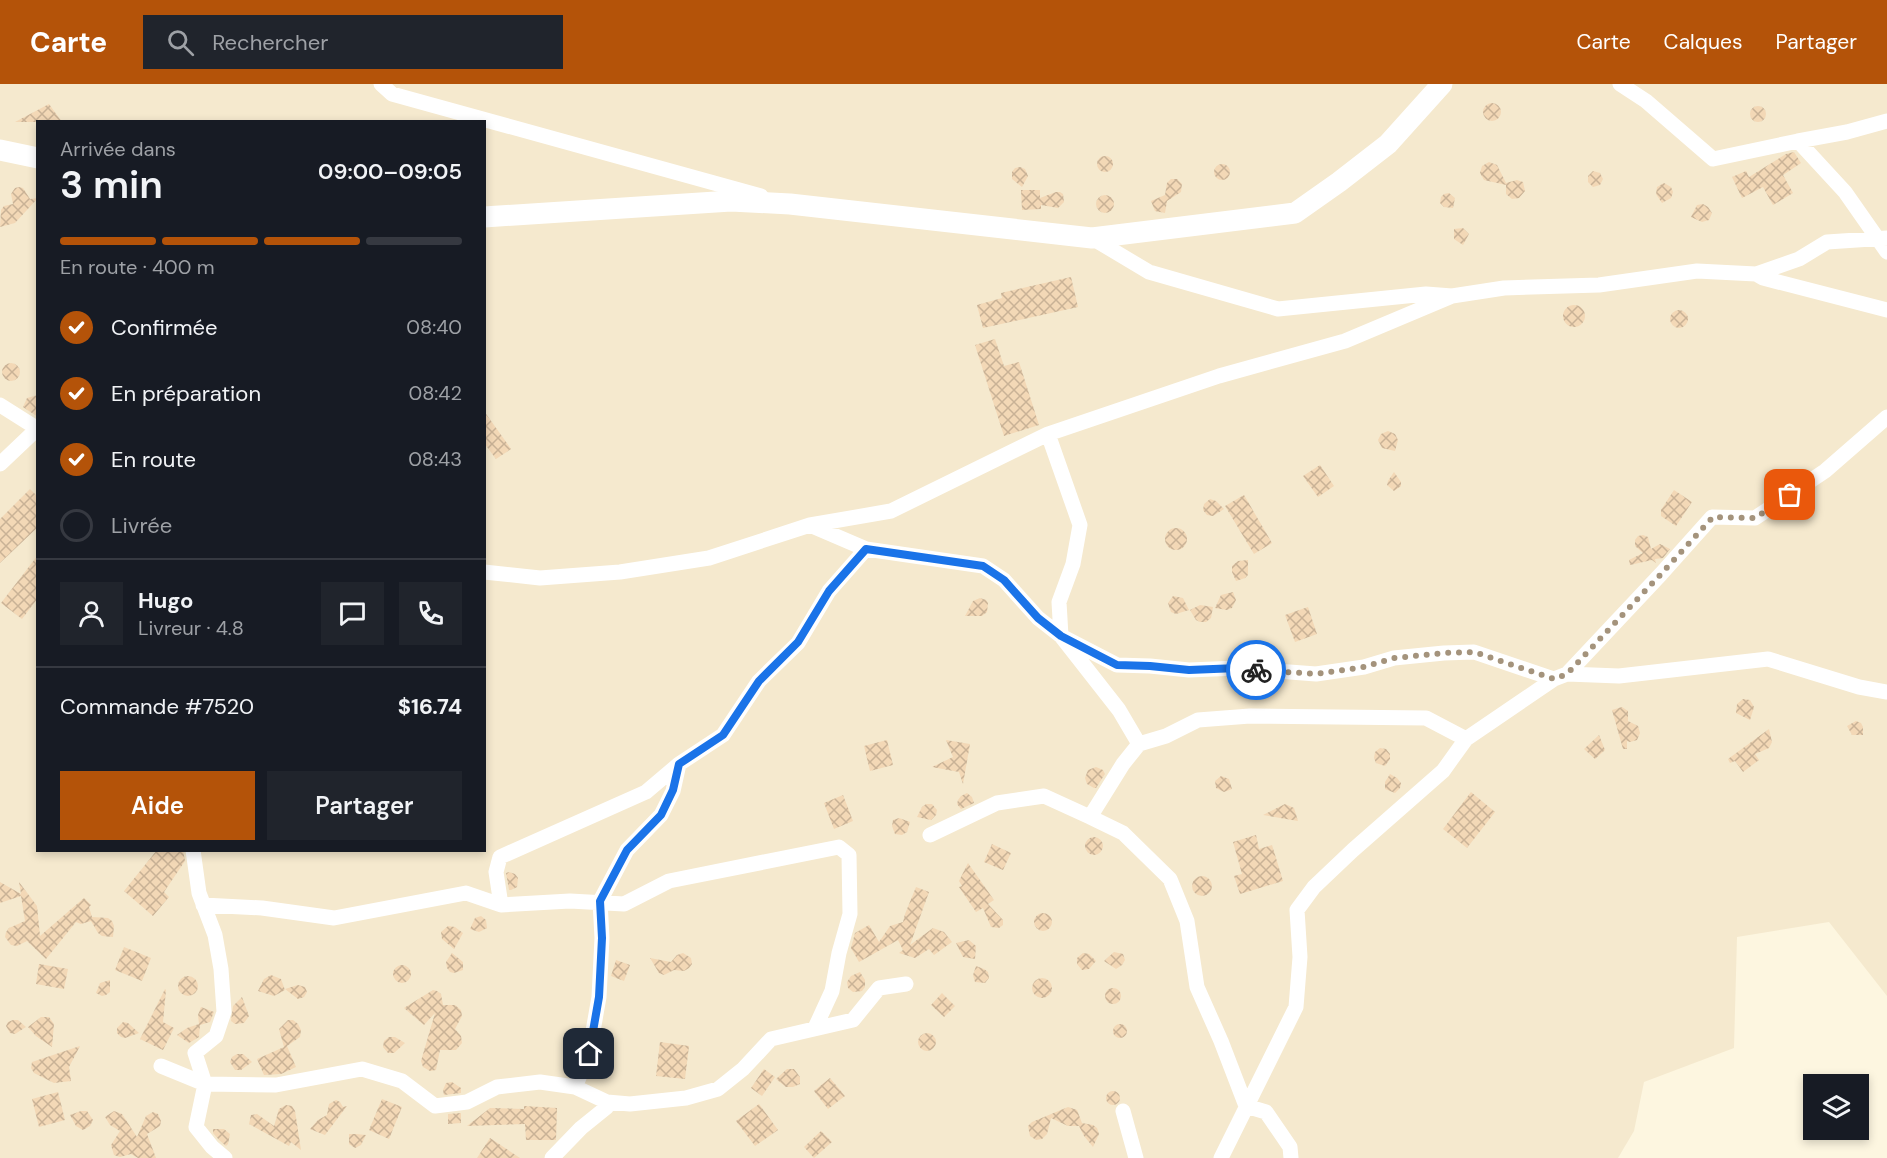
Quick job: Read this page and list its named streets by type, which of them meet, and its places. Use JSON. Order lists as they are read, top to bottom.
{
  "page": {
    "header": "Carte",
    "search": "Rechercher",
    "nav": ["Carte", "Calques", "Partager"],
    "heading": ["3 min", "Arrivée dans", "09:00–09:05"],
    "panel": [
      "Hugo",
      "Livreur · 4.8",
      "Commande #7520",
      "$16.74"
    ],
    "bar": "En route · 400 m",
    "list": [
      ["Confirmée", "08:40"],
      ["En préparation", "08:42"],
      ["En route", "08:43"],
      "Livrée"
    ],
    "buttons": ["Aide", "Partager"]
  }
}
